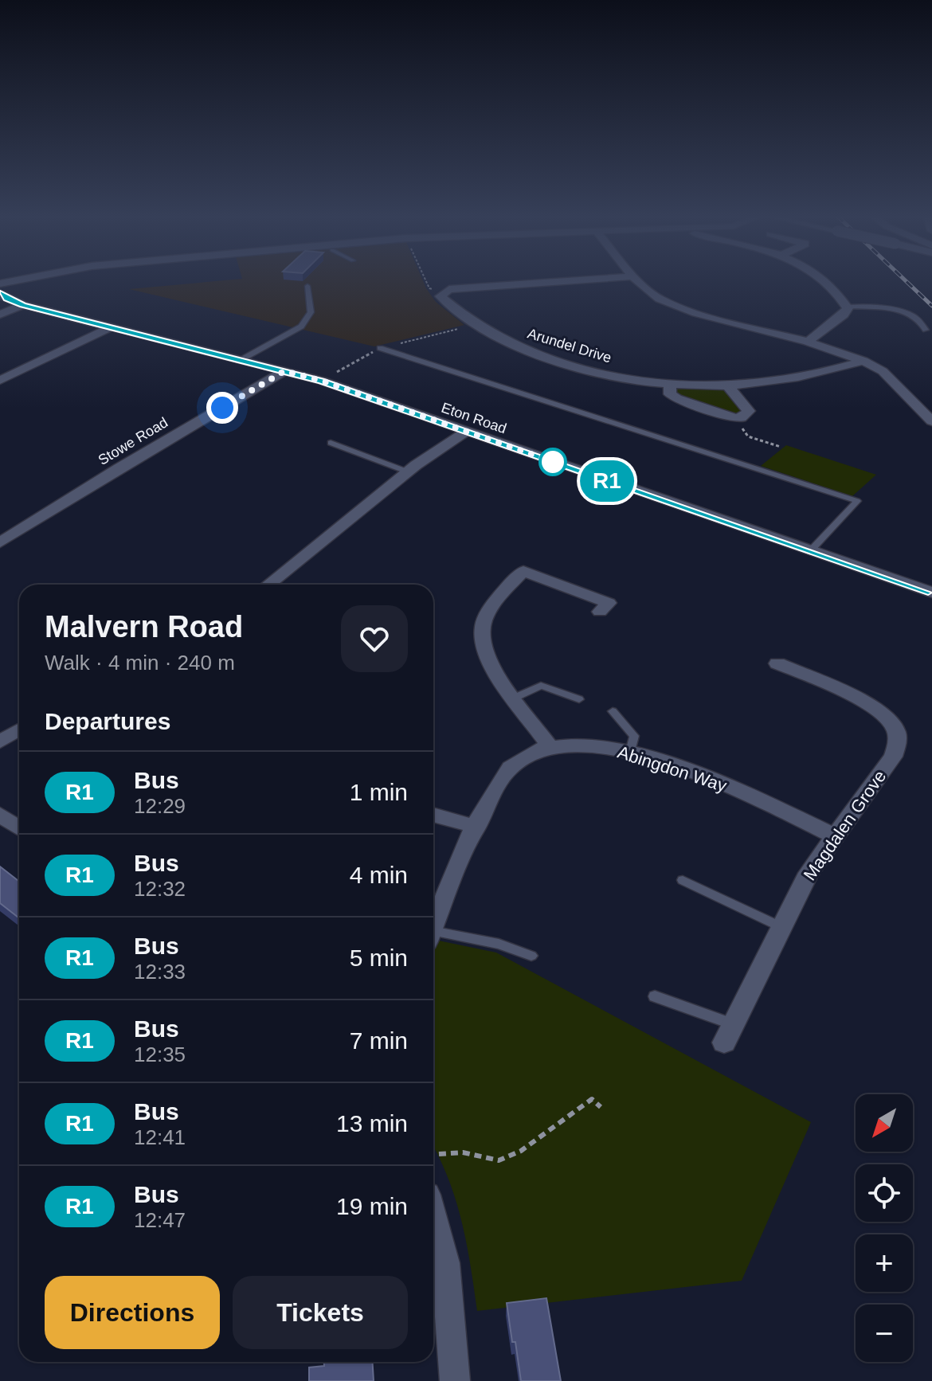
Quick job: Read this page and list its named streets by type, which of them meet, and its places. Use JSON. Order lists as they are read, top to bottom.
{
  "streets": {
    "street": [
      "Arundel Drive",
      "Eton Road",
      "Stowe Road",
      "Abingdon Way",
      "Magdalen Grove"
    ]
  },
  "crossings": [
    ["Eton Road", "Stowe Road"],
    ["Abingdon Way", "Magdalen Grove"]
  ],
  "lines": ["bus line R1"],
  "north": "bottom left",
  "page": {
    "on_map": "R1",
    "heading": [
      ["Malvern Road", "Walk · 4 min · 240 m"],
      "Departures"
    ],
    "list": [
      {
        "mark": "R1",
        "name": "Bus",
        "note": "12:29",
        "value": "1 min"
      },
      {
        "mark": "R1",
        "name": "Bus",
        "note": "12:32",
        "value": "4 min"
      },
      {
        "mark": "R1",
        "name": "Bus",
        "note": "12:33",
        "value": "5 min"
      },
      {
        "mark": "R1",
        "name": "Bus",
        "note": "12:35",
        "value": "7 min"
      },
      {
        "mark": "R1",
        "name": "Bus",
        "note": "12:41",
        "value": "13 min"
      },
      {
        "mark": "R1",
        "name": "Bus",
        "note": "12:47",
        "value": "19 min"
      }
    ],
    "map_buttons": ["+", "−"],
    "buttons": ["Directions", "Tickets"]
  }
}
